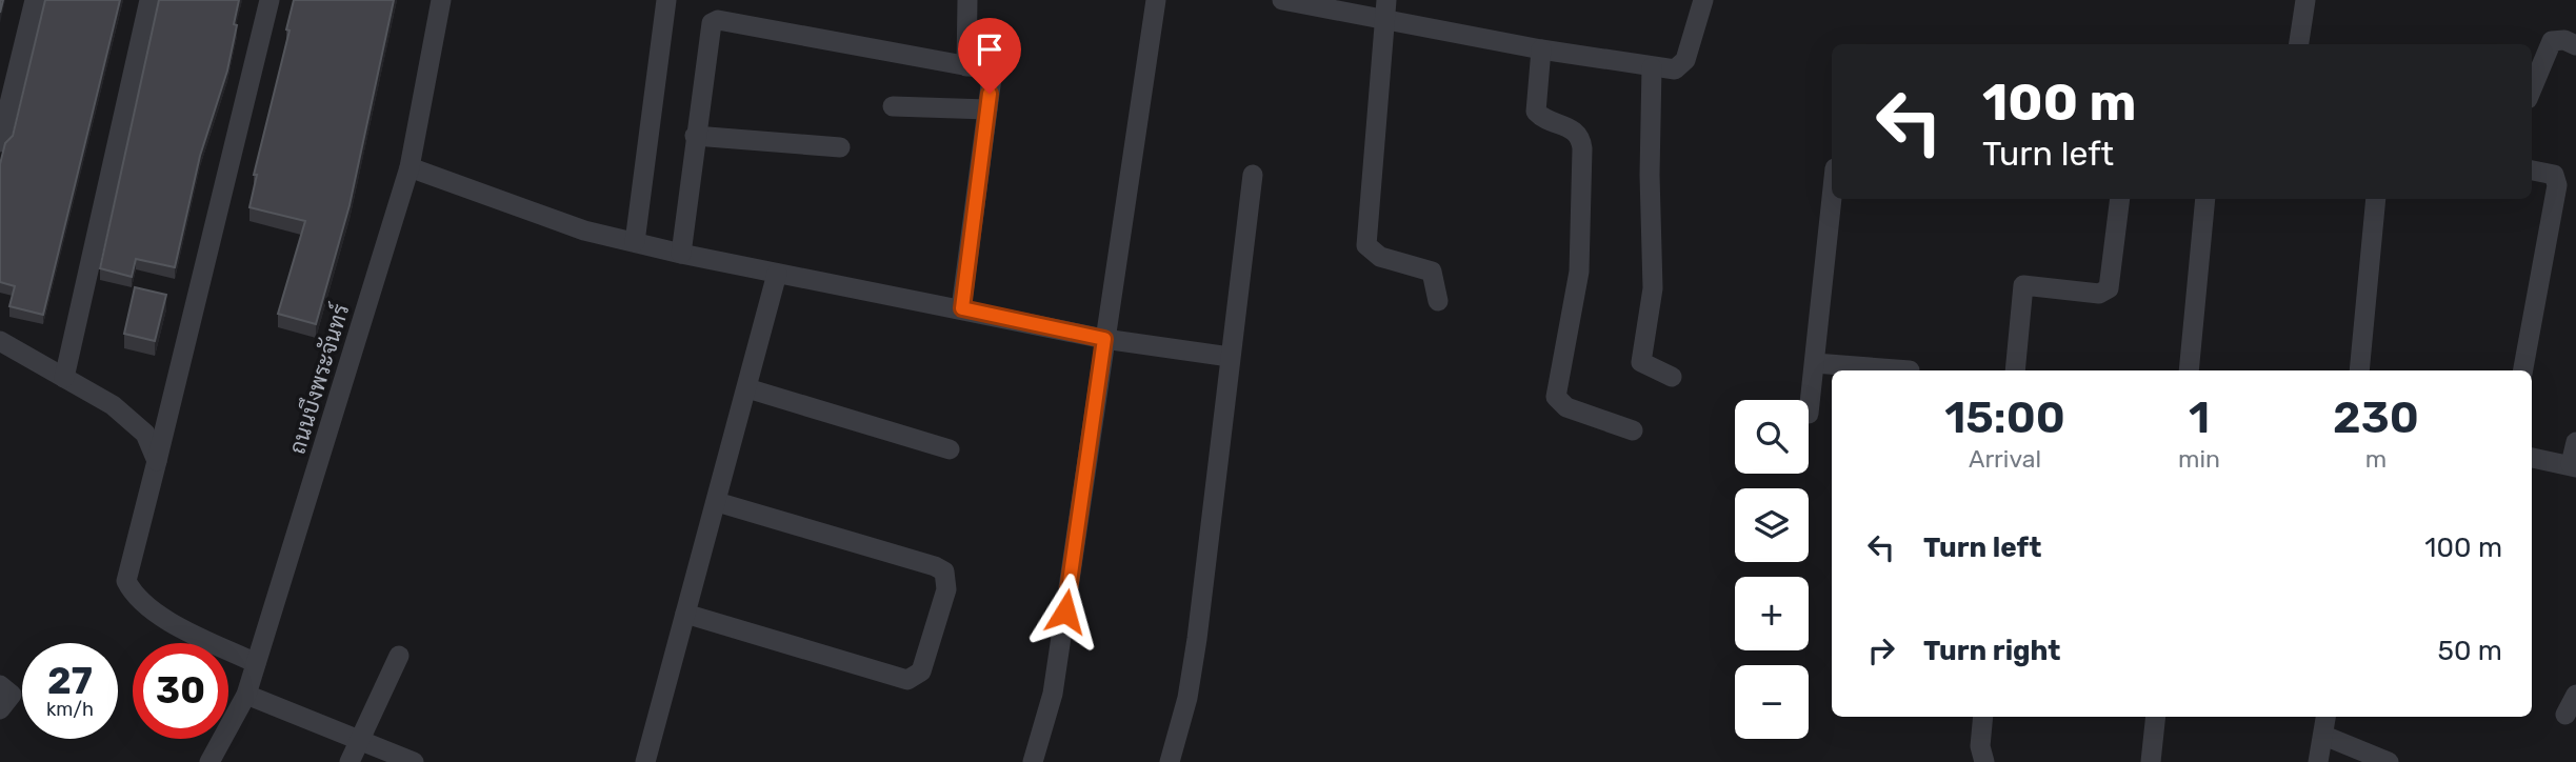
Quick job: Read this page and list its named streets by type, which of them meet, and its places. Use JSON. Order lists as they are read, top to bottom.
{
  "streets": {
    "street": ["ถนนบึงพระจันทร์"]
  },
  "page": {
    "turn": ["100 m", "Turn left"],
    "eta": [
      "15:00",
      "Arrival",
      "1",
      "min",
      "230",
      "m"
    ],
    "map_buttons": ["+", "−"],
    "list": [
      {
        "name": "Turn left",
        "value": "100 m"
      },
      {
        "name": "Turn right",
        "value": "50 m"
      }
    ],
    "speed": "27 km/h",
    "limit": "30"
  }
}
